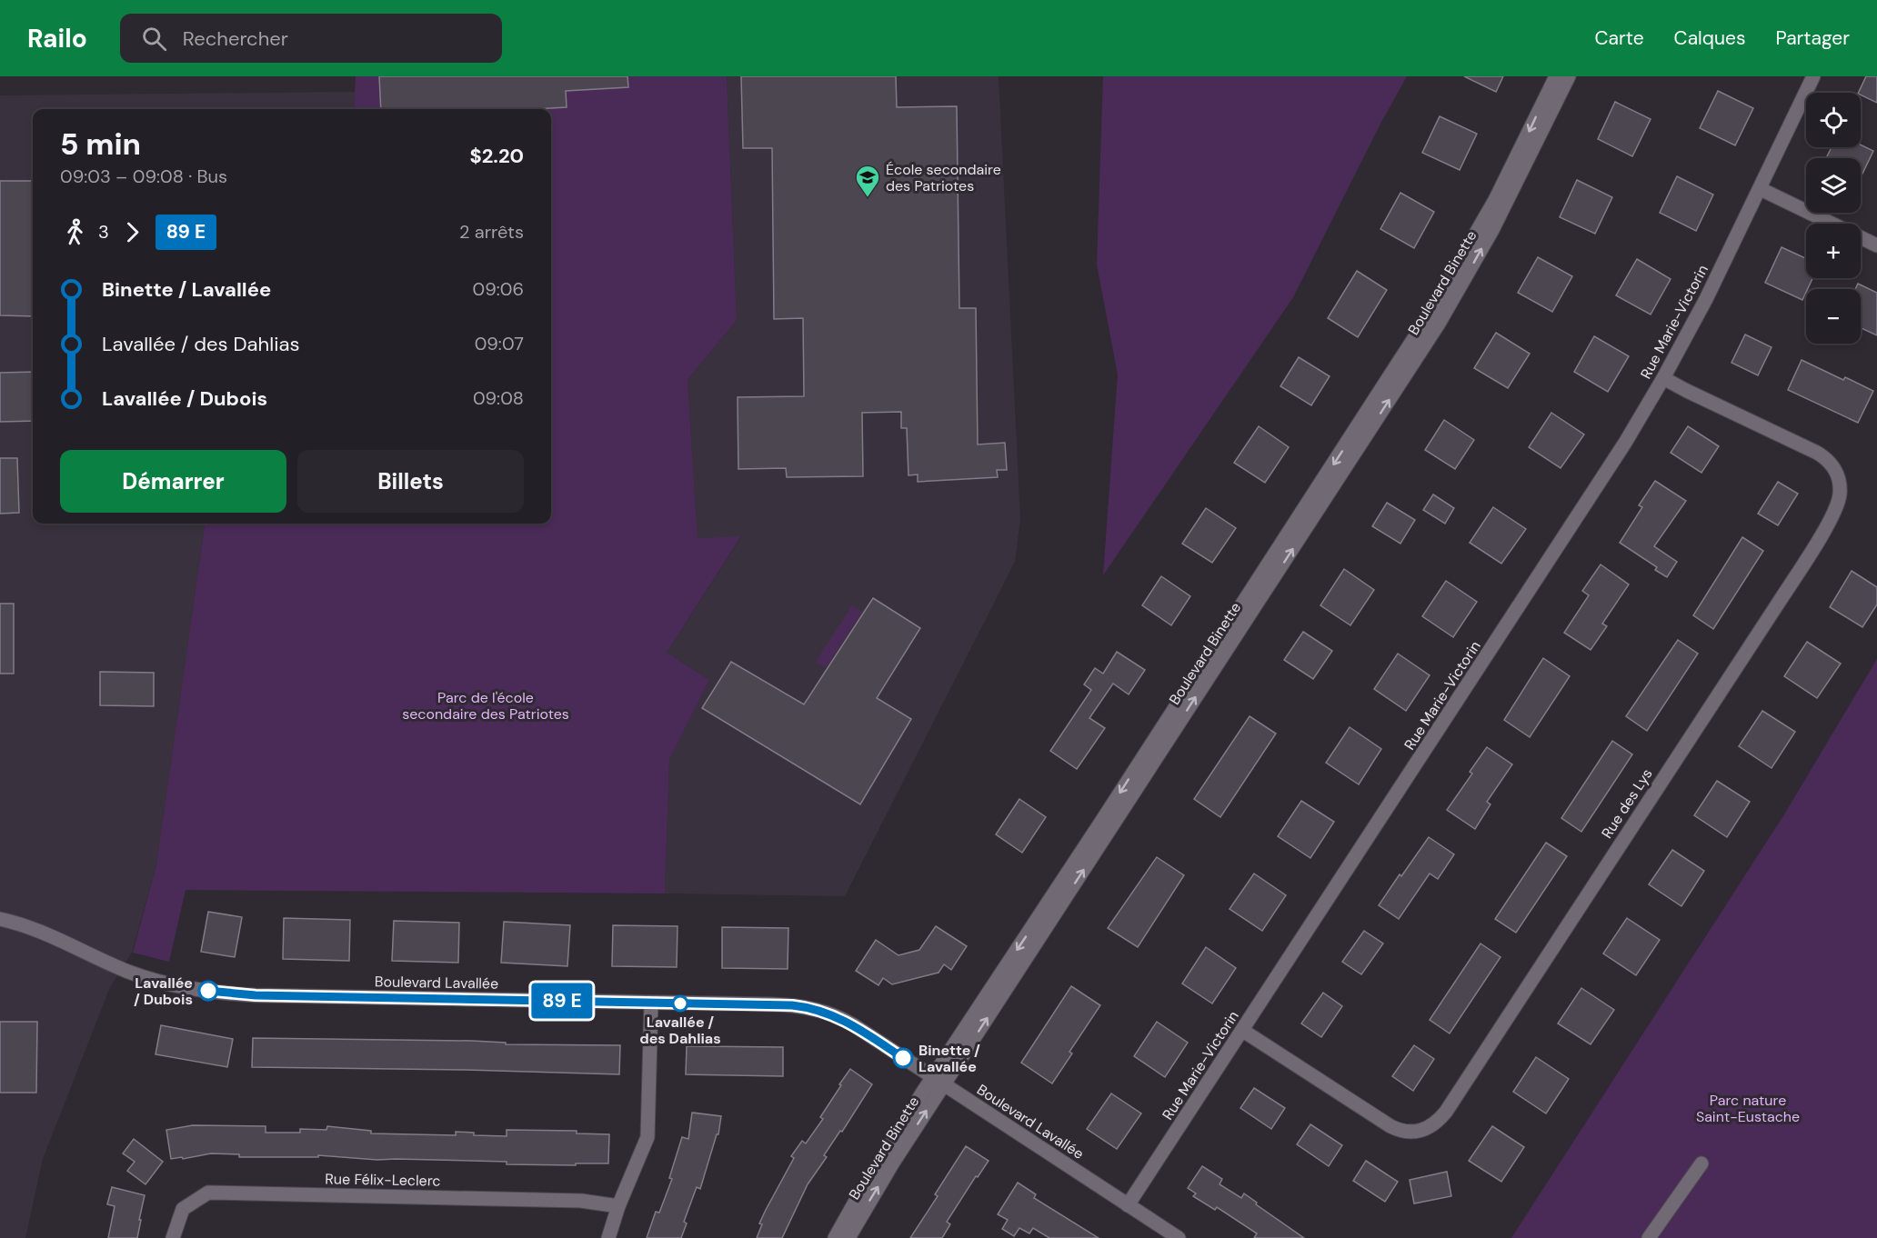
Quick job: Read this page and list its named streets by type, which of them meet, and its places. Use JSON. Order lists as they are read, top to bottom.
{
  "streets": {
    "street": [
      "Boulevard Binette",
      "Rue Marie-Victorin",
      "Rue des Lys",
      "Boulevard Lavallée",
      "Rue Félix-Leclerc"
    ]
  },
  "crossings": [
    ["Boulevard Binette", "Boulevard Lavallée"],
    ["Rue Marie-Victorin", "Rue des Lys"],
    ["Rue Marie-Victorin", "Boulevard Lavallée"]
  ],
  "parks": ["Parc de l'école secondaire des Patriotes", "Parc nature Saint-Eustache"],
  "places": {
    "school or university": ["École secondaire des Patriotes"],
    "other": ["Lavallée / Dubois", "Lavallée / des Dahlias", "Binette / Lavallée"]
  },
  "page": {
    "header": "Railo",
    "search": "Rechercher",
    "nav": ["Carte", "Calques", "Partager"],
    "on_map": "89 E",
    "map_buttons": ["+", "−"],
    "heading": ["5 min", "09:03 – 09:08 · Bus", "$2.20"],
    "legs": ["3", "89 E", "2 arrêts"],
    "list": [
      {
        "name": "Binette / Lavallée",
        "value": "09:06"
      },
      {
        "name": "Lavallée / des Dahlias",
        "value": "09:07"
      },
      {
        "name": "Lavallée / Dubois",
        "value": "09:08"
      }
    ],
    "buttons": ["Démarrer", "Billets"]
  }
}
